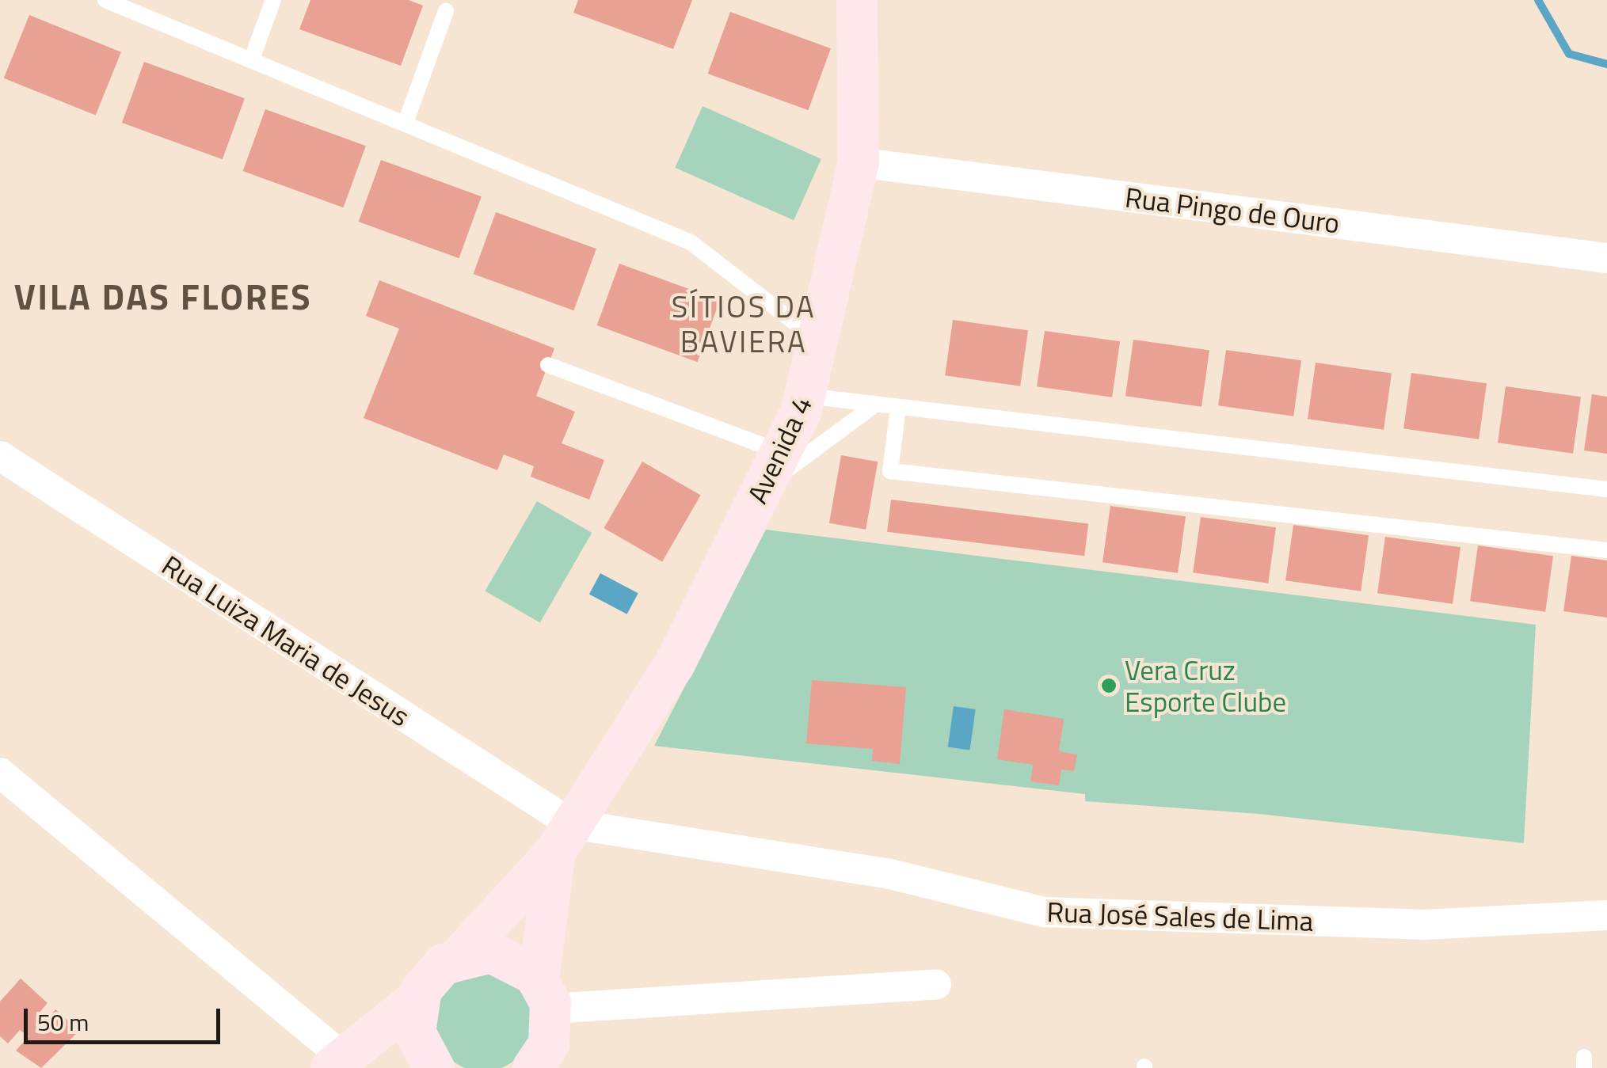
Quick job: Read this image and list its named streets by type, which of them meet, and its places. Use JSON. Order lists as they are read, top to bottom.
{
  "streets": {
    "street": [
      "Rua Pingo de Ouro",
      "Avenida 4",
      "Rua Luiza Maria de Jesus",
      "Rua José Sales de Lima"
    ]
  },
  "crossings": [
    ["Rua Pingo de Ouro", "Avenida 4"],
    ["Avenida 4", "Rua Luiza Maria de Jesus"],
    ["Avenida 4", "Rua José Sales de Lima"],
    ["Rua Luiza Maria de Jesus", "Rua José Sales de Lima"]
  ],
  "districts": ["VILA DAS FLORES", "SÍTIOS DA BAVIERA"],
  "places": ["Vera Cruz Esporte Clube"],
  "scale_bar": "50 m"
}
